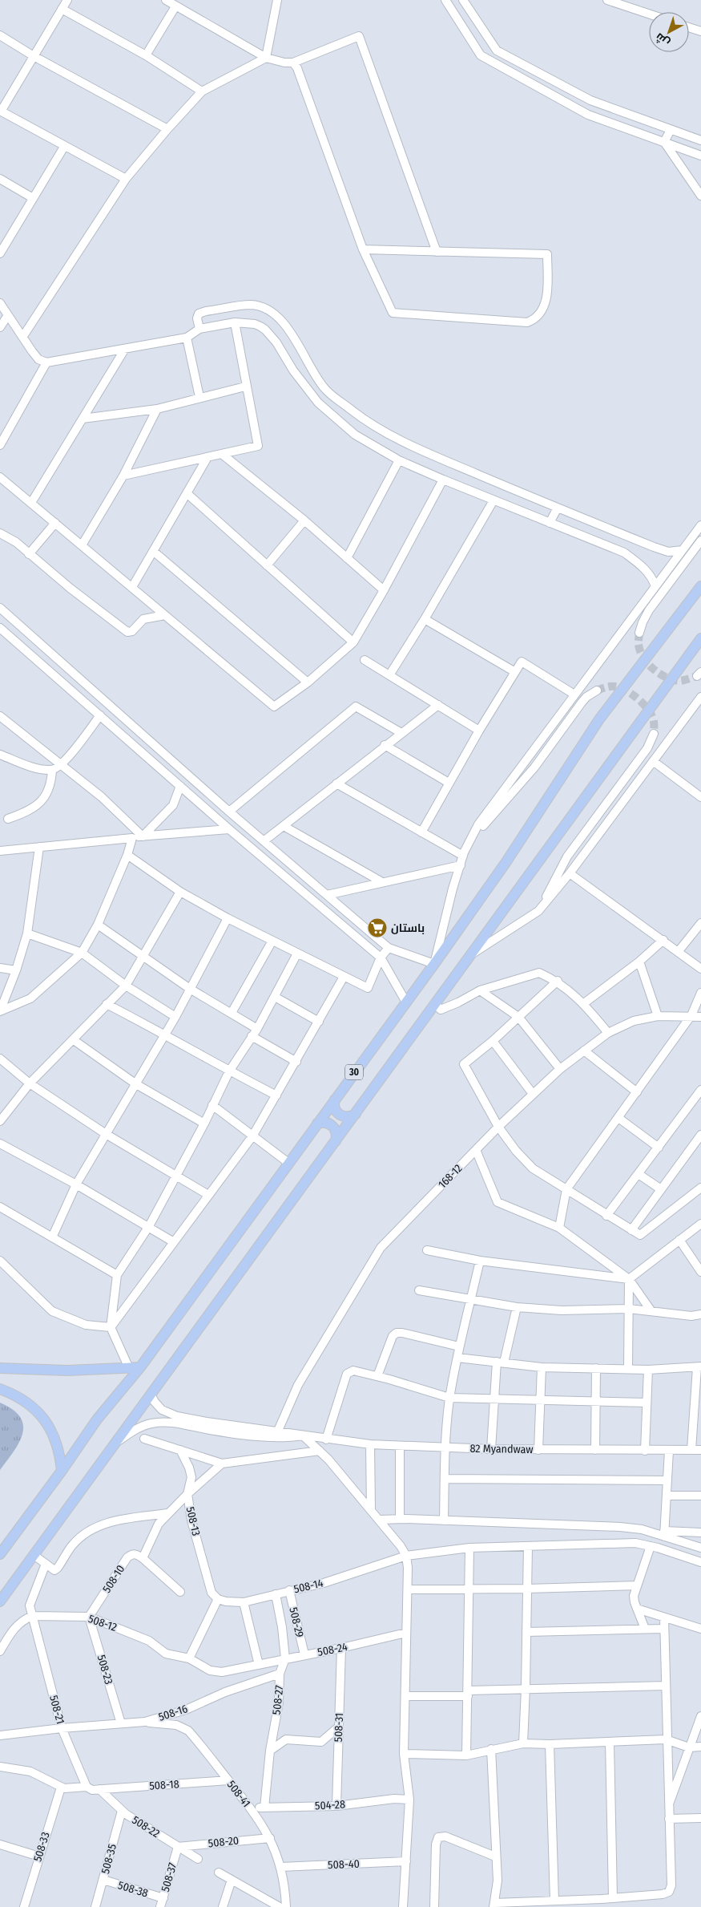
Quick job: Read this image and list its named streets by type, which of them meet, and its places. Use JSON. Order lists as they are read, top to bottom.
{
  "streets": {
    "main road": ["30"],
    "street": [
      "168-12",
      "82 Myandwaw",
      "508-13",
      "508-10",
      "508-14",
      "508-29",
      "508-12",
      "508-24",
      "508-23",
      "508-27",
      "508-21",
      "508-16",
      "508-31",
      "508-18",
      "508-41",
      "504-28",
      "508-22",
      "508-20",
      "508-33",
      "508-35",
      "508-40",
      "508-37",
      "508-38"
    ]
  },
  "crossings": [
    ["508-13", "508-14"],
    ["508-10", "508-12"],
    ["508-10", "508-23"],
    ["508-14", "508-29"],
    ["508-14", "508-27"],
    ["508-29", "508-24"],
    ["508-12", "508-24"],
    ["508-12", "508-23"],
    ["508-12", "508-21"],
    ["508-24", "508-27"],
    ["508-24", "508-31"],
    ["508-23", "508-16"],
    ["508-27", "508-16"],
    ["508-27", "504-28"],
    ["508-21", "508-16"],
    ["508-16", "508-41"],
    ["508-31", "504-28"],
    ["508-18", "508-41"],
    ["508-18", "508-22"],
    ["508-41", "504-28"],
    ["508-41", "508-20"],
    ["508-41", "508-40"],
    ["508-22", "508-20"],
    ["508-22", "508-35"],
    ["508-22", "508-37"],
    ["508-20", "508-37"],
    ["508-35", "508-38"],
    ["508-37", "508-38"]
  ],
  "places": {
    "supermarket": ["باستان"]
  },
  "north": "bottom left"
}
